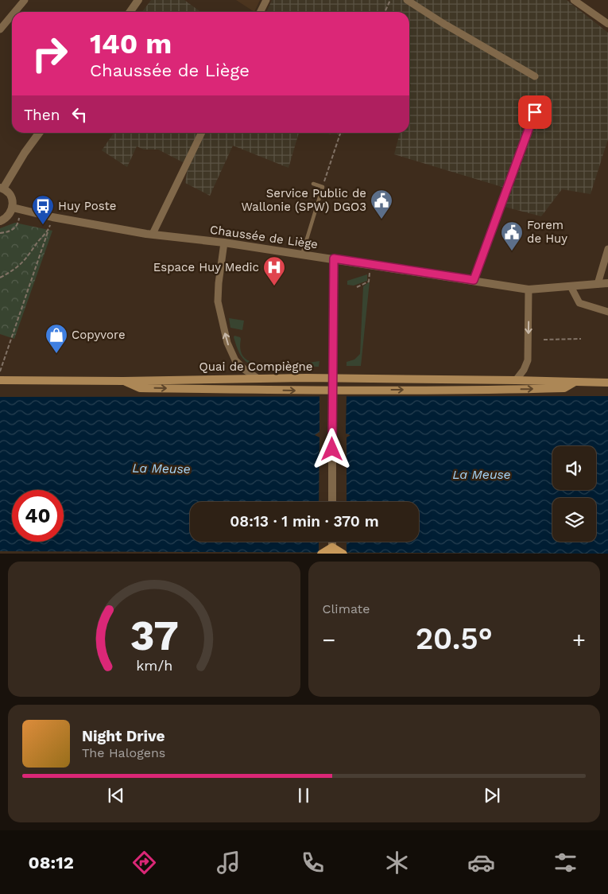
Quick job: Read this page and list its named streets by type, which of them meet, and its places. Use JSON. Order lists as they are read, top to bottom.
{
  "streets": {
    "main road": ["Quai de Compiègne"],
    "street": ["Chaussée de Liège"]
  },
  "water": ["La Meuse"],
  "places": {
    "public building": ["Service Public de Wallonie (SPW) DGO3", "Forem de Huy"],
    "bus stop": ["Huy Poste"],
    "hospital": ["Espace Huy Medic"],
    "shop": ["Copyvore"]
  },
  "page": {
    "turn": ["140 m", "Chaussée de Liège"],
    "then": "Then",
    "limit": "40",
    "trip": "08:13 · 1 min · 370 m",
    "tile": "Climate",
    "heat": ["−", "20.5°", "+"],
    "song": ["Night Drive", "The Halogens"],
    "tabs": "08:12",
    "gauge": ["37", "km/h"]
  }
}
